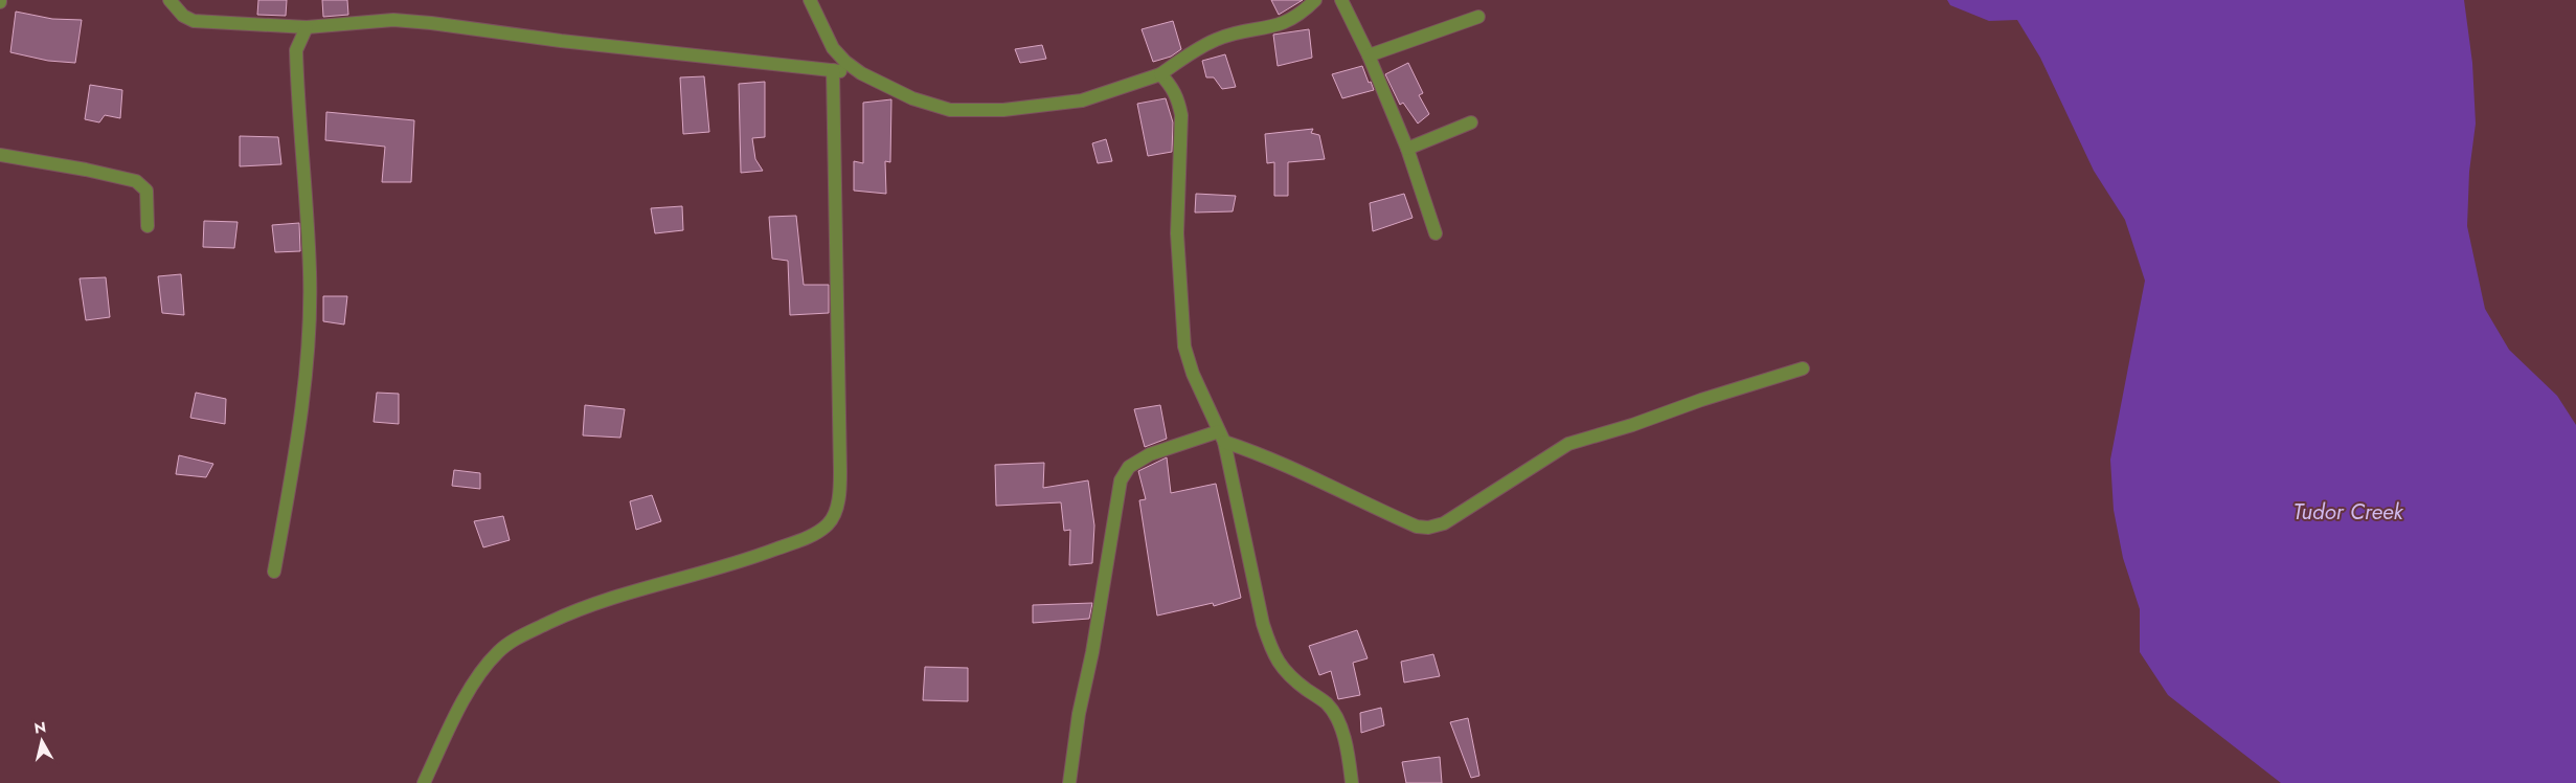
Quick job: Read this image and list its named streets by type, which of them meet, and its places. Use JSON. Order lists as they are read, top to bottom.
{
  "water": ["Tudor Creek"],
  "north": "top"
}
